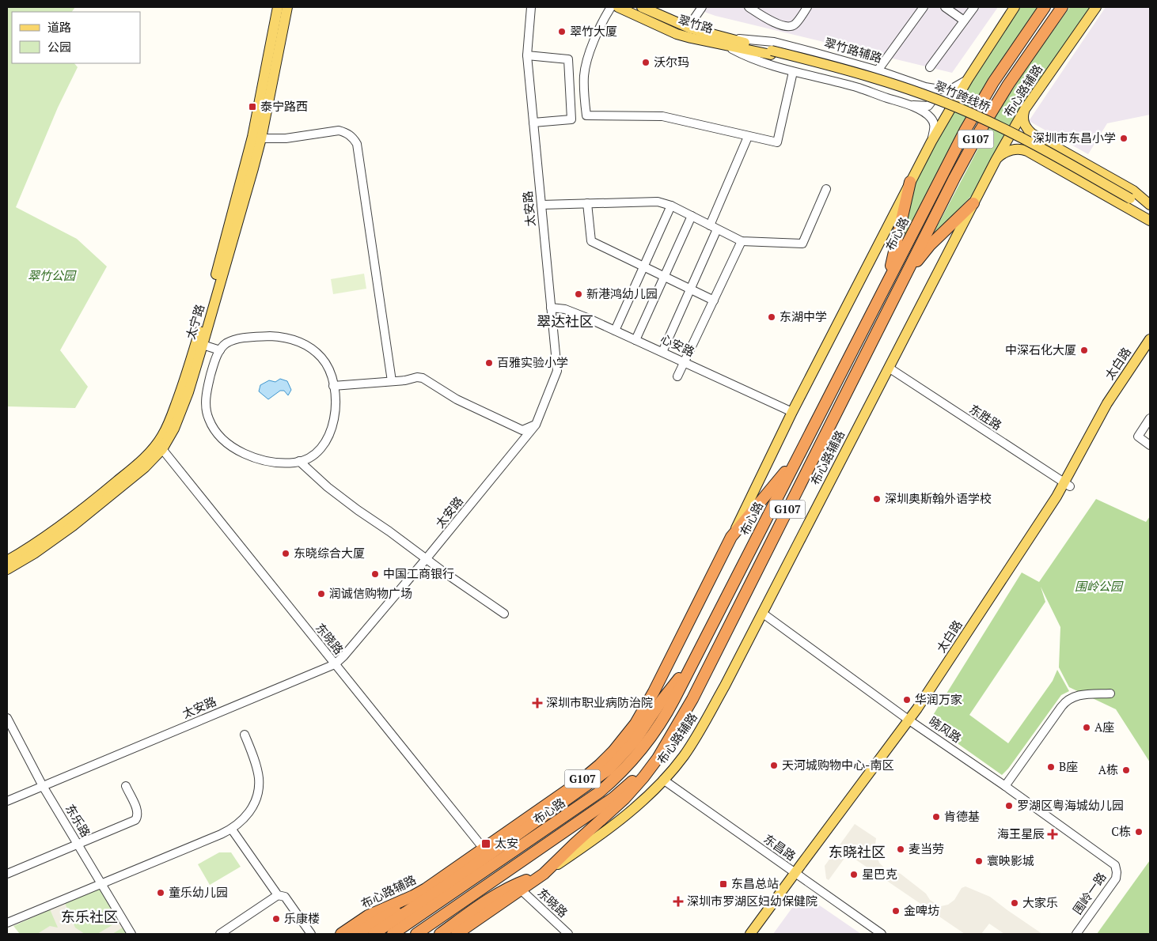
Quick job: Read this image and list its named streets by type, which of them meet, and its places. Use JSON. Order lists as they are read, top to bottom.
{
  "streets": {
    "highway": ["布心路辅路", "G107", "布心路"],
    "main road": [
      "翠竹路",
      "翠竹跨线桥",
      "太宁路",
      "太白路"
    ],
    "street": [
      "翠竹路辅路",
      "太安路",
      "心安路",
      "东胜路",
      "东晓路",
      "晓风路",
      "东乐路",
      "东昌路",
      "围岭一路"
    ]
  },
  "crossings": [
    ["翠竹路", "翠竹路辅路"],
    ["翠竹路", "翠竹跨线桥"],
    ["翠竹路辅路", "布心路辅路"],
    ["布心路辅路", "G107"],
    ["布心路辅路", "布心路"],
    ["布心路辅路", "心安路"],
    ["布心路辅路", "东胜路"],
    ["布心路辅路", "东晓路"],
    ["布心路辅路", "晓风路"],
    ["布心路辅路", "东昌路"],
    ["太安路", "心安路"],
    ["太安路", "东晓路"],
    ["太安路", "东乐路"],
    ["太宁路", "东晓路"],
    ["太白路", "东胜路"],
    ["太白路", "晓风路"],
    ["太白路", "东昌路"],
    ["晓风路", "围岭一路"]
  ],
  "districts": ["翠达社区", "东晓社区", "东乐社区"],
  "parks": ["翠竹公园", "围岭公园"],
  "places": {
    "other": [
      "翠竹大厦",
      "沃尔玛",
      "深圳市东昌小学",
      "新港鸿幼儿园",
      "东湖中学",
      "中深石化大厦",
      "百雅实验小学",
      "深圳奥斯翰外语学校",
      "东晓综合大厦",
      "中国工商银行",
      "润诚信购物广场",
      "华润万家",
      "A座",
      "天河城购物中心-南区",
      "B座",
      "A栋",
      "罗湖区粤海城幼儿园",
      "肯德基",
      "C栋",
      "麦当劳",
      "寰映影城",
      "星巴克",
      "童乐幼儿园",
      "大家乐",
      "金啤坊",
      "乐康楼"
    ],
    "transit": ["泰宁路西", "太安", "东昌总站"],
    "health": ["深圳市职业病防治院", "海王星辰", "深圳市罗湖区妇幼保健院"]
  },
  "legend": ["道路", "公园"]
}
